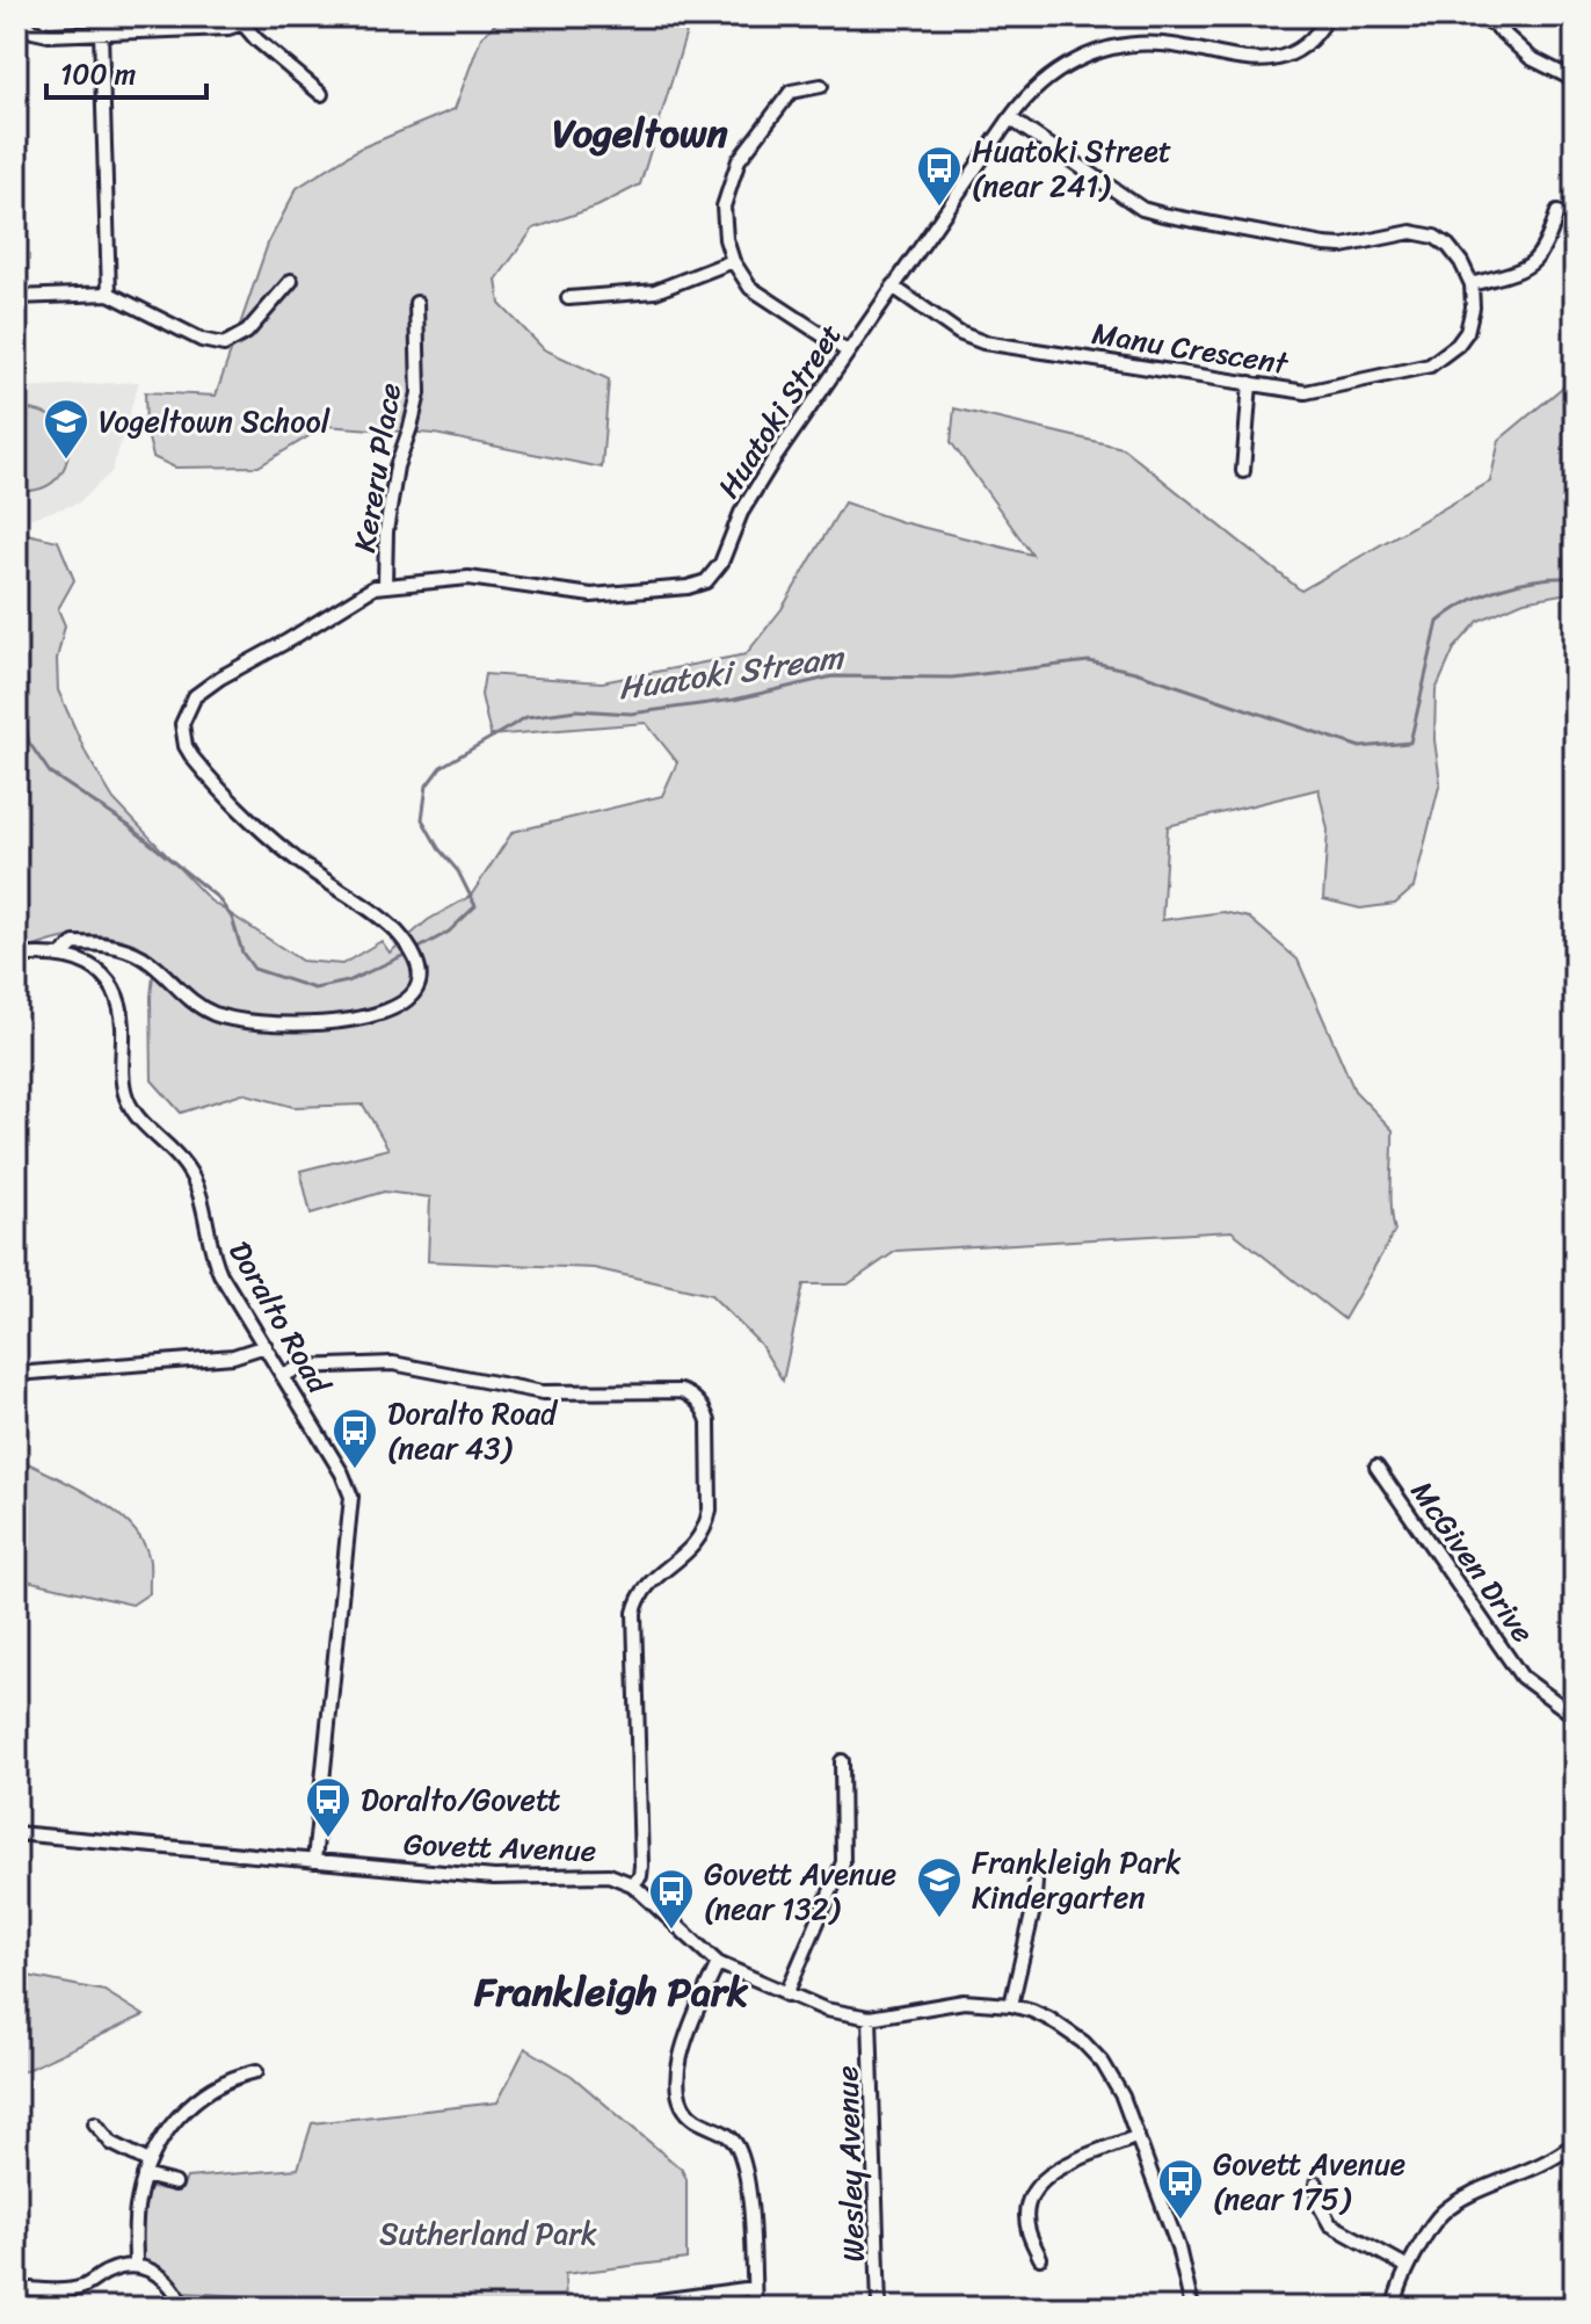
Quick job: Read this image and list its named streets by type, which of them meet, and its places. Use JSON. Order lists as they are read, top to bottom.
{
  "streets": {
    "street": [
      "Manu Crescent",
      "Huatoki Street",
      "Kereru Place",
      "Doralto Road",
      "McGiven Drive",
      "Govett Avenue",
      "Wesley Avenue"
    ]
  },
  "crossings": [
    ["Manu Crescent", "Huatoki Street"],
    ["Huatoki Street", "Kereru Place"],
    ["Huatoki Street", "Doralto Road"],
    ["Doralto Road", "Govett Avenue"],
    ["Govett Avenue", "Wesley Avenue"]
  ],
  "districts": ["Vogeltown", "Frankleigh Park"],
  "water": ["Huatoki Stream"],
  "parks": ["Sutherland Park"],
  "places": {
    "bus stop": [
      "Huatoki Street (near 241)",
      "Doralto Road (near 43)",
      "Doralto/Govett",
      "Govett Avenue (near 132)",
      "Govett Avenue (near 175)"
    ],
    "school or university": ["Vogeltown School", "Frankleigh Park Kindergarten"]
  },
  "scale_bar": "100 m"
}
